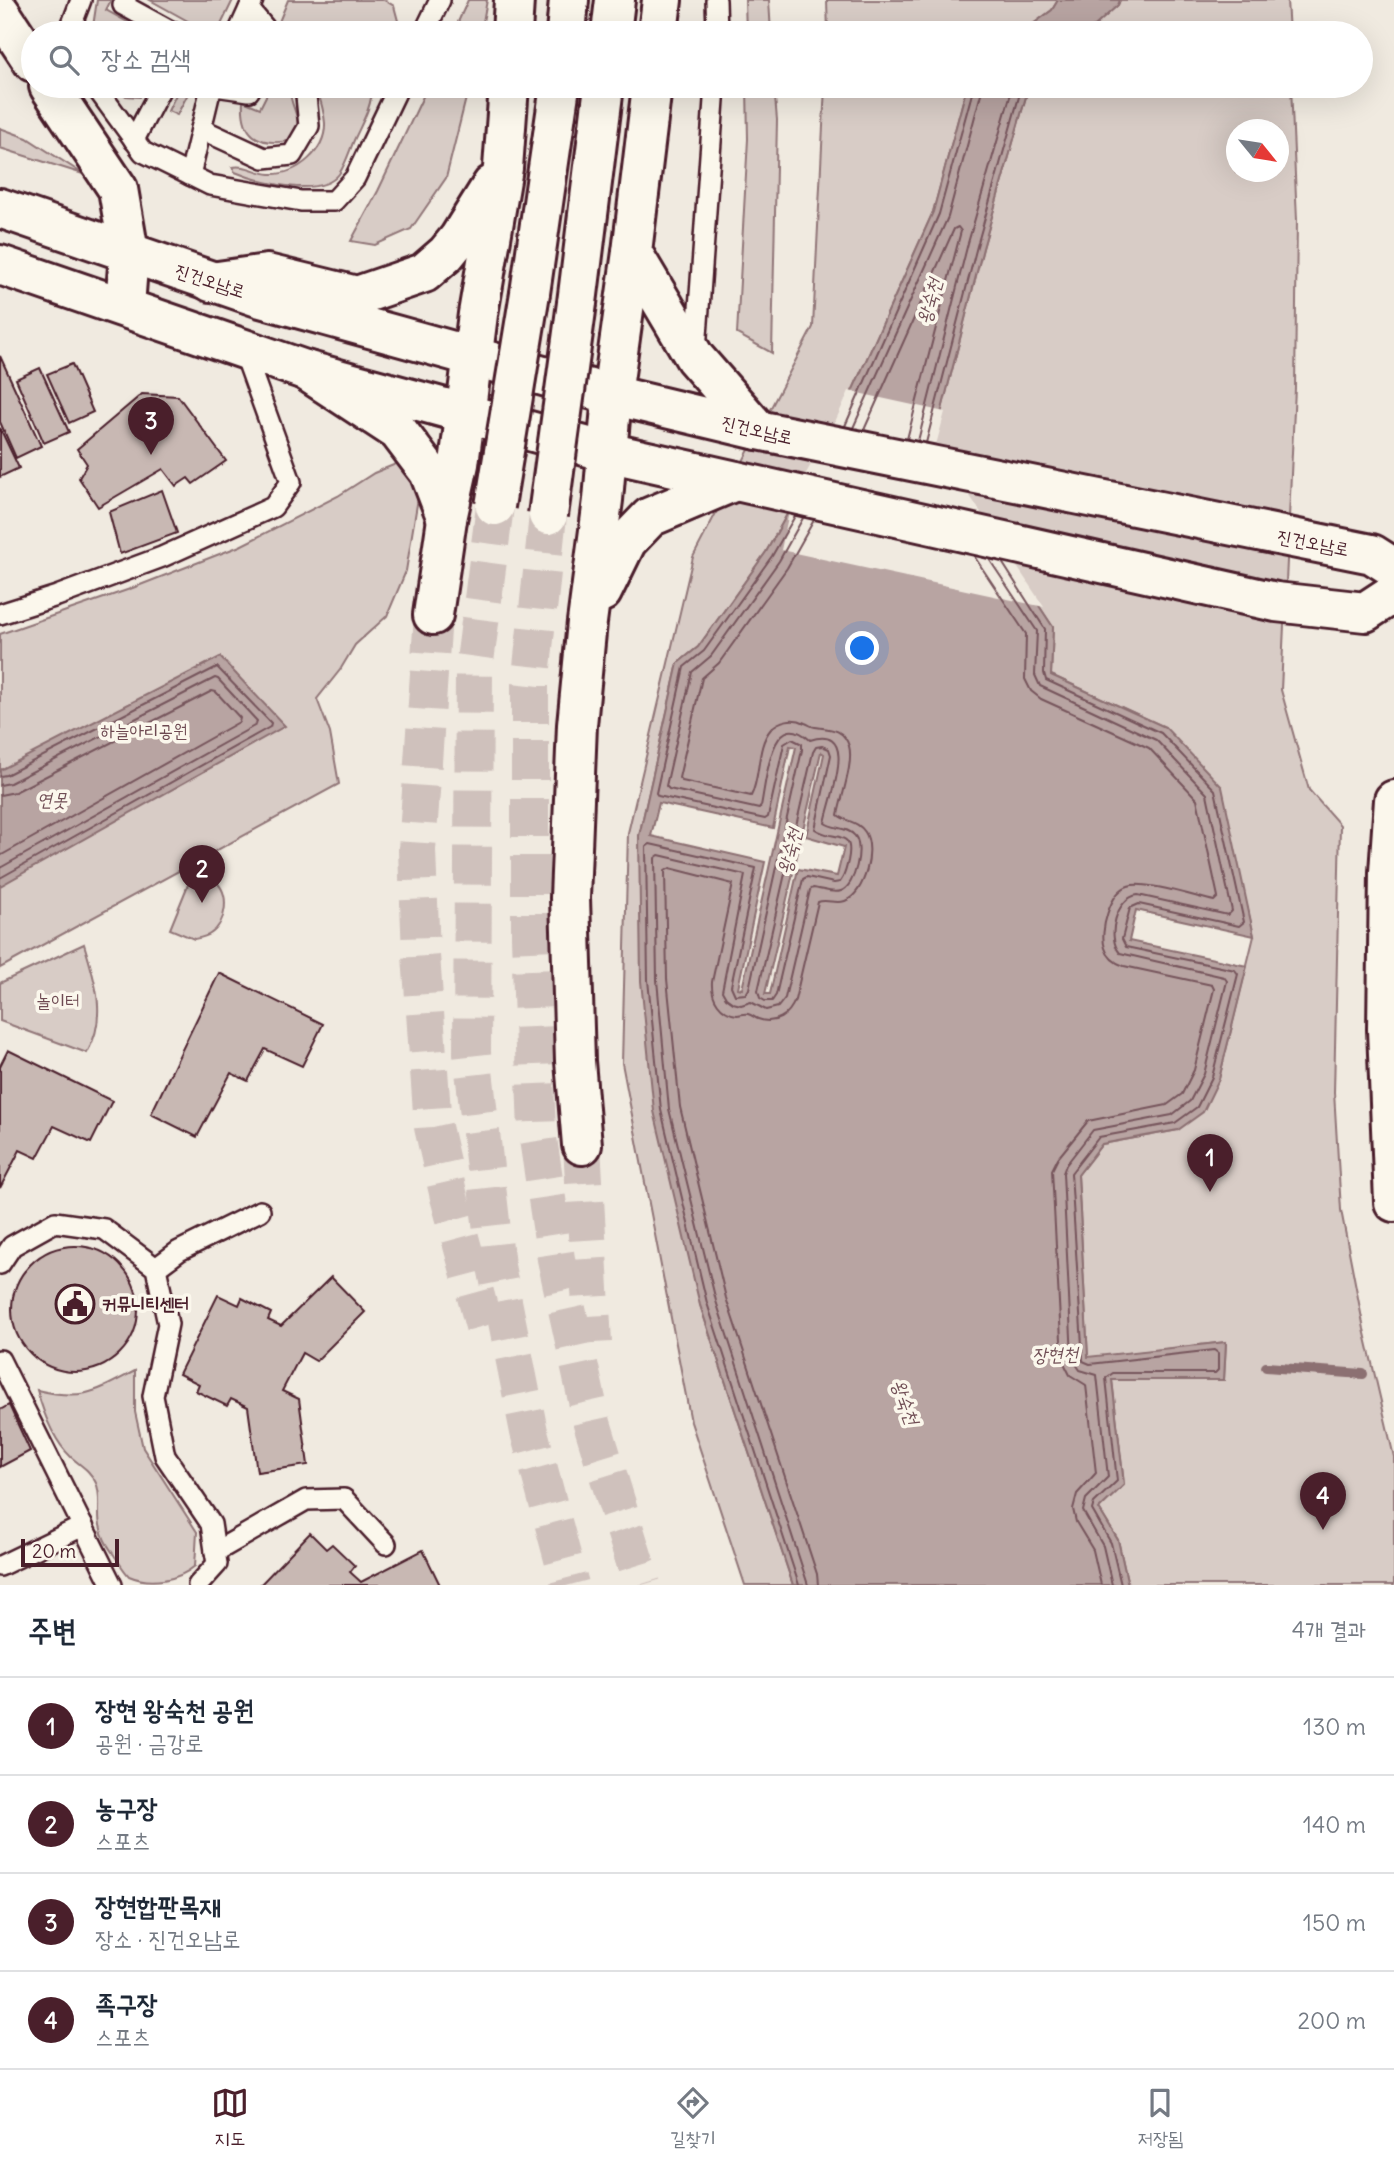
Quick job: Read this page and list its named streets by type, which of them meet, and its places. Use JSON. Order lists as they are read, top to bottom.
{
  "streets": {
    "main road": ["진건오남로"]
  },
  "water": ["왕숙천", "연못", "장현천"],
  "parks": ["하늘아리공원", "놀이터"],
  "places": {
    "public building": ["커뮤니티센터"]
  },
  "scale_bar": "20 m",
  "north": "bottom right",
  "page": {
    "search": "장소 검색",
    "pins": [
      "3",
      "2",
      "1",
      "4"
    ],
    "scale": "20 m",
    "heading": ["주변", "4개 결과"],
    "list": [
      {
        "mark": "1",
        "name": "장현 왕숙천 공원",
        "note": "공원 · 금강로",
        "value": "130 m"
      },
      {
        "mark": "2",
        "name": "농구장",
        "note": "스포츠",
        "value": "140 m"
      },
      {
        "mark": "3",
        "name": "장현합판목재",
        "note": "장소 · 진건오남로",
        "value": "150 m"
      },
      {
        "mark": "4",
        "name": "족구장",
        "note": "스포츠",
        "value": "200 m"
      }
    ],
    "nav": ["지도", "길찾기", "저장됨"]
  }
}
